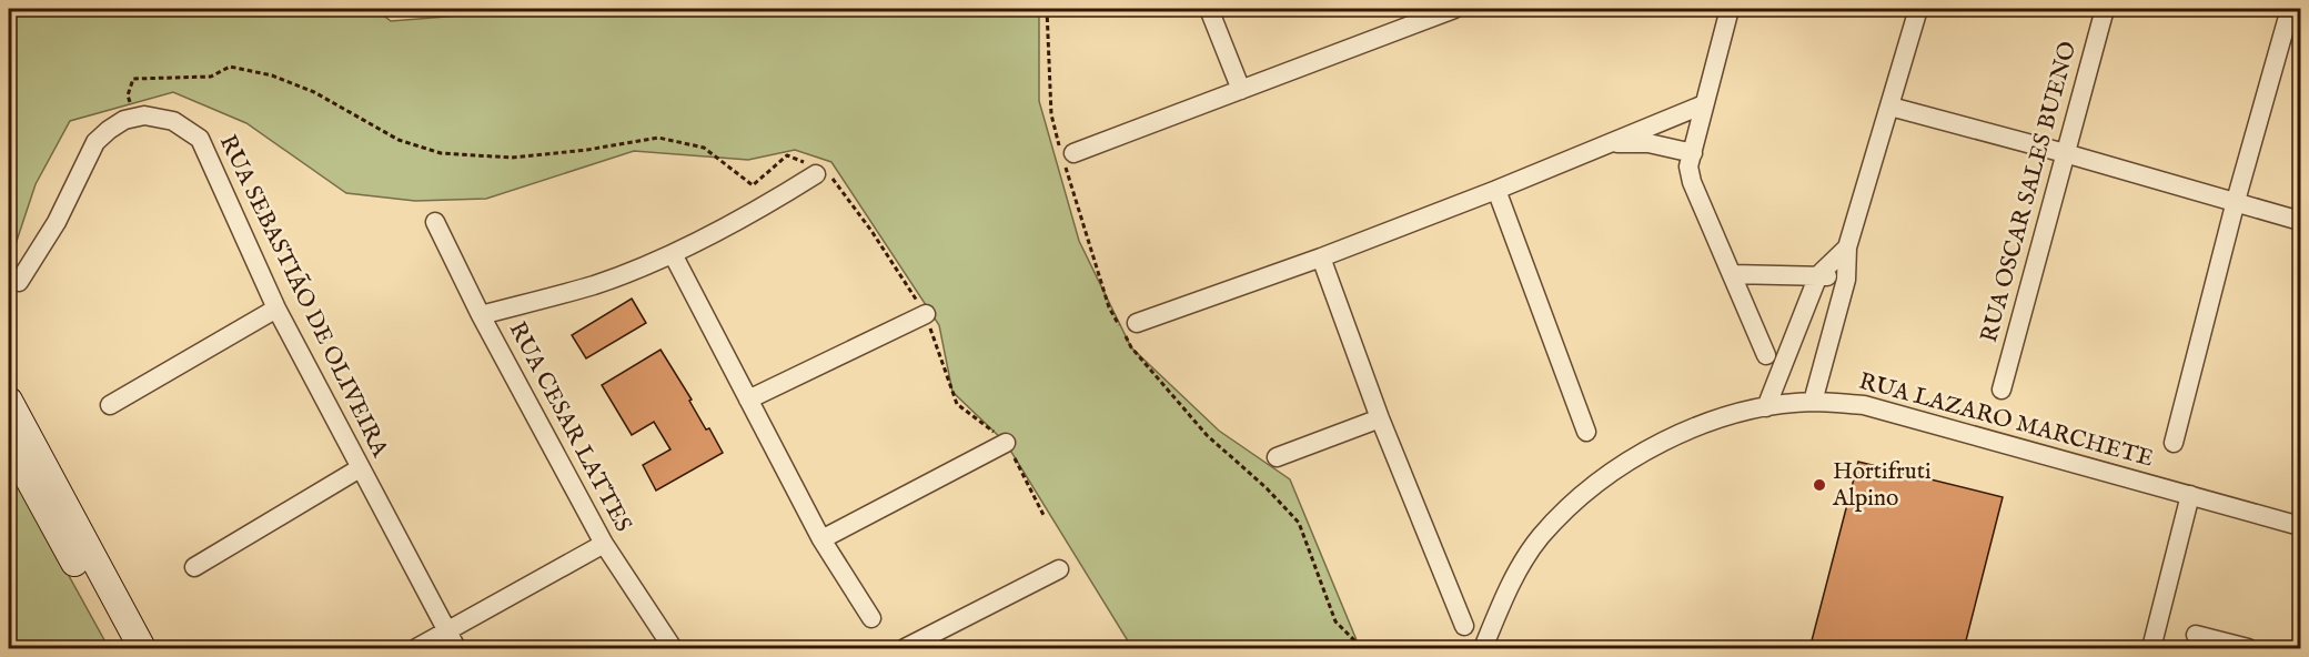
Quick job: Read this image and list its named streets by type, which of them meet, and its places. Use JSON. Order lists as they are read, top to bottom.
{
  "streets": {
    "street": [
      "RUA OSCAR SALES BUENO",
      "RUA SEBASTIÃO DE OLIVEIRA",
      "RUA LAZARO MARCHETE",
      "RUA CESAR LATTES"
    ]
  },
  "places": ["Hortifruti Alpino"]
}
